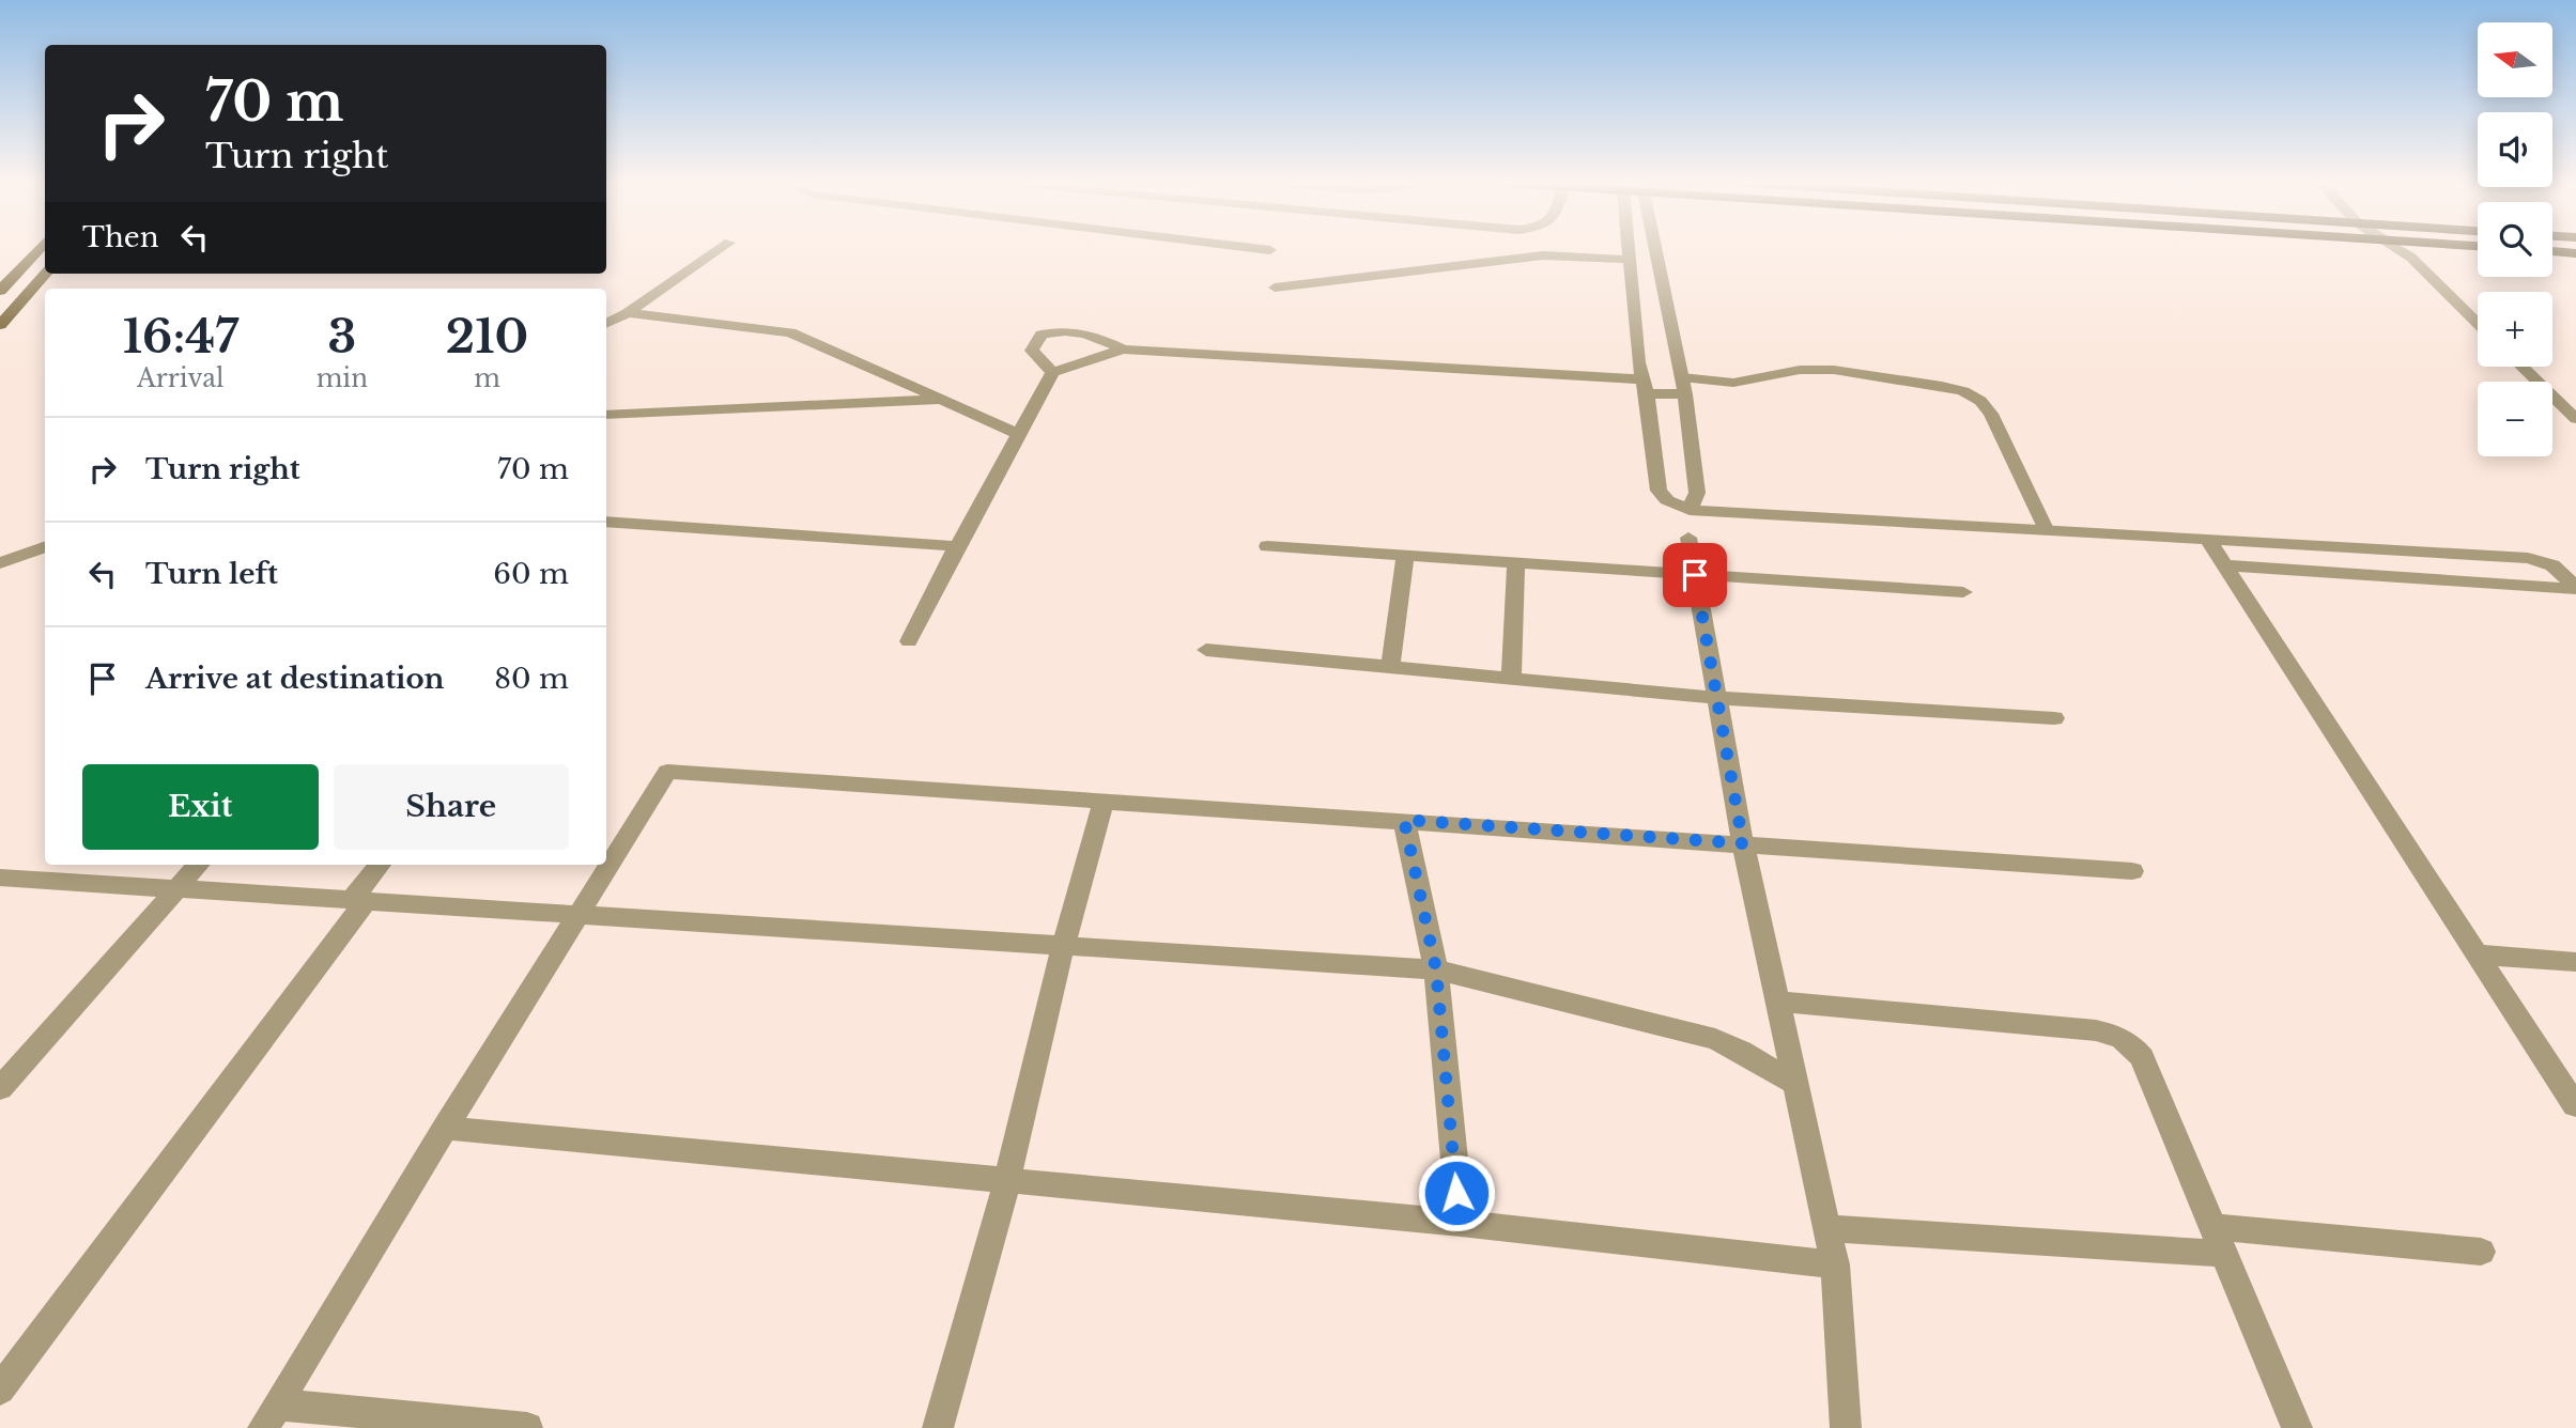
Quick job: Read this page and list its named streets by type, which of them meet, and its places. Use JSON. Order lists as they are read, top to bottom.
{
  "north": "left",
  "page": {
    "map_buttons": ["+", "−"],
    "turn": ["70 m", "Turn right"],
    "then": "Then",
    "eta": [
      "16:47",
      "Arrival",
      "3",
      "min",
      "210",
      "m"
    ],
    "list": [
      {
        "name": "Turn right",
        "value": "70 m"
      },
      {
        "name": "Turn left",
        "value": "60 m"
      },
      {
        "name": "Arrive at destination",
        "value": "80 m"
      }
    ],
    "buttons": ["Exit", "Share"]
  }
}
